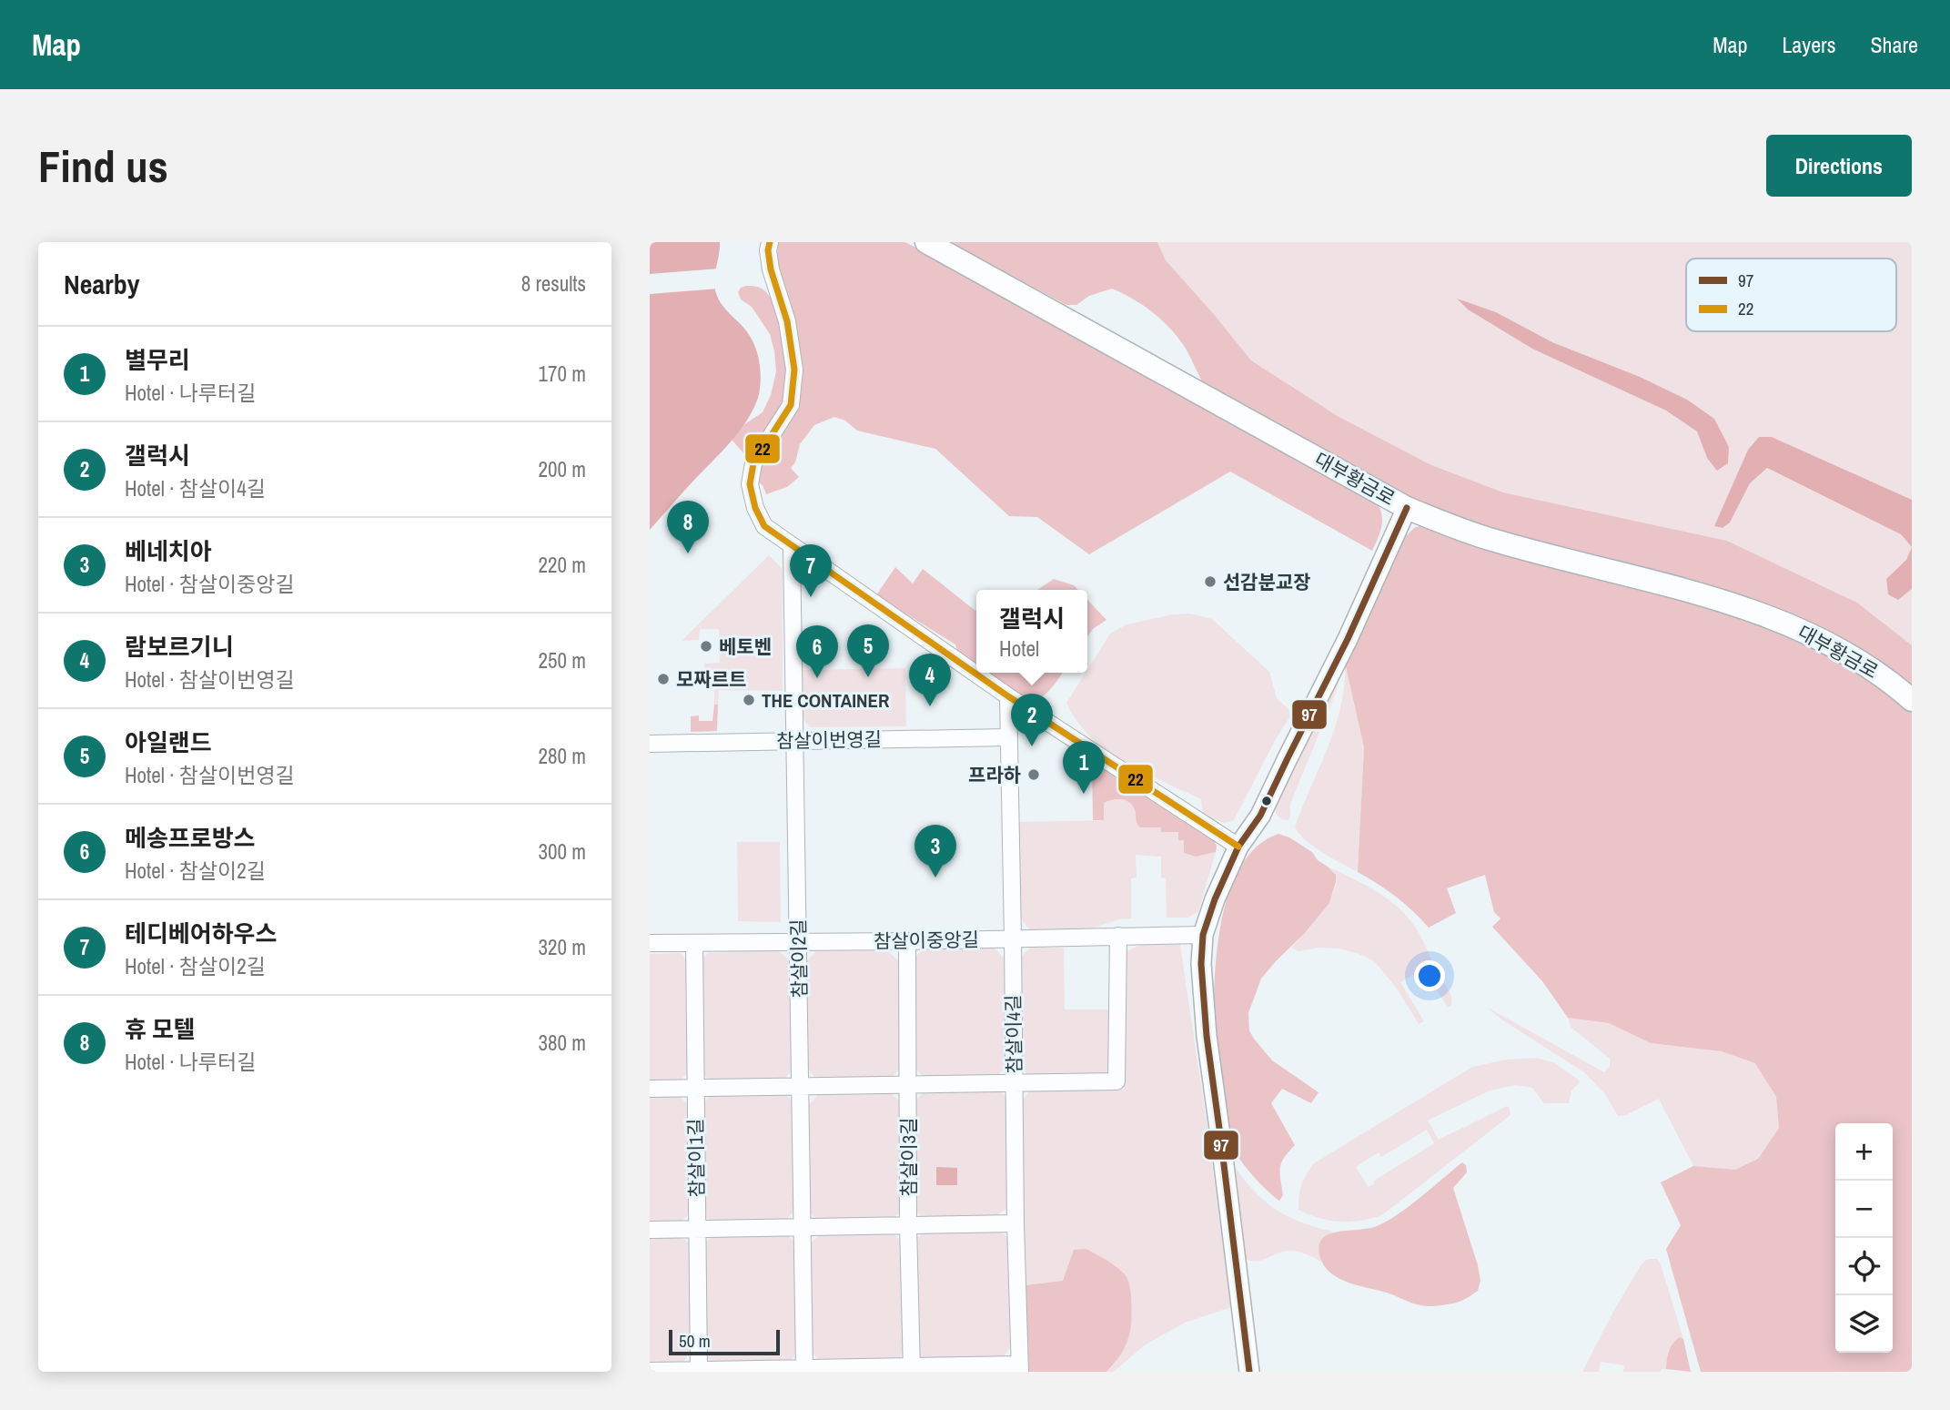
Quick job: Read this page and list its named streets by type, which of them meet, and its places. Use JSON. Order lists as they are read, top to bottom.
{
  "streets": {
    "main road": ["대부황금로"],
    "street": [
      "참살이번영길",
      "참살이중앙길",
      "참살이2길",
      "참살이4길",
      "참살이3길",
      "참살이1길"
    ]
  },
  "crossings": [
    ["참살이번영길", "참살이2길"],
    ["참살이번영길", "참살이4길"],
    ["참살이중앙길", "참살이2길"],
    ["참살이중앙길", "참살이4길"],
    ["참살이중앙길", "참살이3길"],
    ["참살이중앙길", "참살이1길"]
  ],
  "places": [
    "선감분교장",
    "베토벤",
    "모짜르트",
    "THE CONTAINER",
    "프라하"
  ],
  "lines": ["transit line 22", "transit line 97"],
  "legend": ["97", "22"],
  "scale_bar": "50 m",
  "page": {
    "header": "Map",
    "nav": ["Map", "Layers", "Share"],
    "buttons": "Directions",
    "title": "Find us",
    "heading": ["Nearby", "8 results"],
    "list": [
      {
        "mark": "1",
        "name": "별무리",
        "note": "Hotel · 나루터길",
        "value": "170 m"
      },
      {
        "mark": "2",
        "name": "갤럭시",
        "note": "Hotel · 참살이4길",
        "value": "200 m"
      },
      {
        "mark": "3",
        "name": "베네치아",
        "note": "Hotel · 참살이중앙길",
        "value": "220 m"
      },
      {
        "mark": "4",
        "name": "람보르기니",
        "note": "Hotel · 참살이번영길",
        "value": "250 m"
      },
      {
        "mark": "5",
        "name": "아일랜드",
        "note": "Hotel · 참살이번영길",
        "value": "280 m"
      },
      {
        "mark": "6",
        "name": "메송프로방스",
        "note": "Hotel · 참살이2길",
        "value": "300 m"
      },
      {
        "mark": "7",
        "name": "테디베어하우스",
        "note": "Hotel · 참살이2길",
        "value": "320 m"
      },
      {
        "mark": "8",
        "name": "휴 모텔",
        "note": "Hotel · 나루터길",
        "value": "380 m"
      }
    ],
    "pins": [
      "8",
      "7",
      "5",
      "6",
      "4",
      "2",
      "1",
      "3"
    ],
    "popup": ["갤럭시", "Hotel"],
    "map_buttons": ["+", "−"],
    "scale": "50 m"
  }
}
